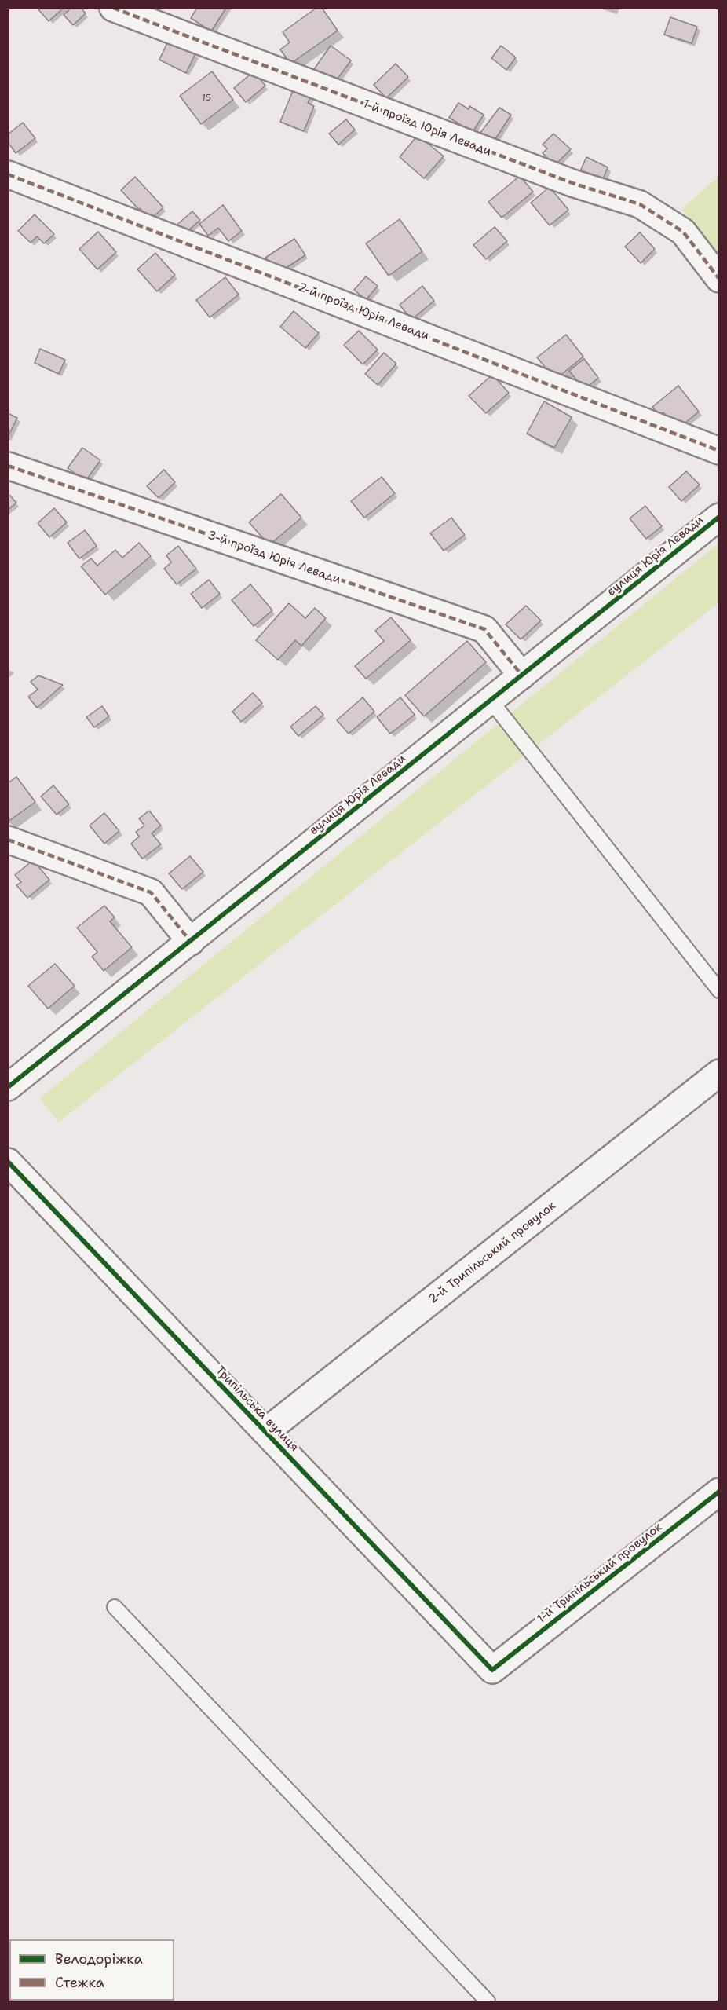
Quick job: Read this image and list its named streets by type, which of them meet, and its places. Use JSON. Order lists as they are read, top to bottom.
{
  "streets": {
    "street": [
      "1-й проїзд Юрія Левади",
      "2-й проїзд Юрія Левади",
      "вулиця Юрія Левади",
      "3-й проїзд Юрія Левади",
      "2-й Трипільський провулок",
      "Трипільська вулиця",
      "1-й Трипільський провулок"
    ]
  },
  "crossings": [
    ["вулиця Юрія Левади", "3-й проїзд Юрія Левади"],
    ["2-й Трипільський провулок", "Трипільська вулиця"],
    ["Трипільська вулиця", "1-й Трипільський провулок"]
  ],
  "house_numbers": ["15"],
  "legend": ["Велодоріжка", "Стежка"]
}
